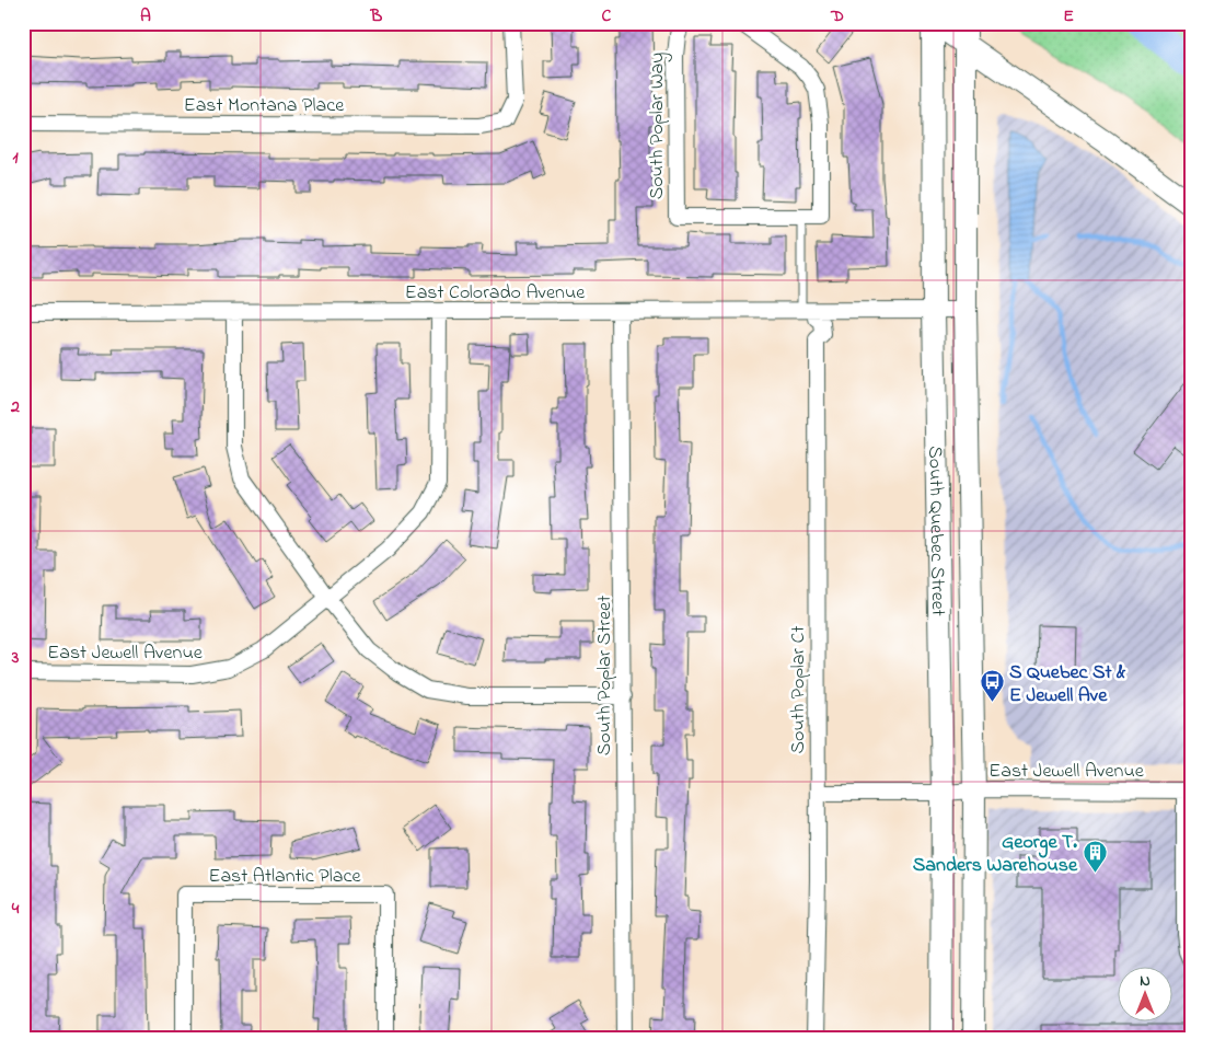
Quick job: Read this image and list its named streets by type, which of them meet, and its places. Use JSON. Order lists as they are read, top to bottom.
{
  "streets": {
    "main road": ["South Quebec Street"],
    "street": [
      "East Montana Place",
      "South Poplar Way",
      "East Colorado Avenue",
      "East Jewell Avenue",
      "South Poplar Street",
      "South Poplar Ct",
      "East Atlantic Place"
    ]
  },
  "crossings": [
    ["East Colorado Avenue", "South Quebec Street"],
    ["East Colorado Avenue", "East Jewell Avenue"],
    ["East Colorado Avenue", "South Poplar Street"],
    ["East Colorado Avenue", "South Poplar Ct"],
    ["South Quebec Street", "East Jewell Avenue"],
    ["East Jewell Avenue", "South Poplar Ct"]
  ],
  "places": {
    "bus stop": ["S Quebec St & E Jewell Ave"],
    "building": ["George T. Sanders Warehouse"]
  },
  "north": "top",
  "grid": {
    "columns": [
      "A",
      "B",
      "C",
      "D",
      "E"
    ],
    "rows": [
      "1",
      "2",
      "3",
      "4"
    ]
  }
}
